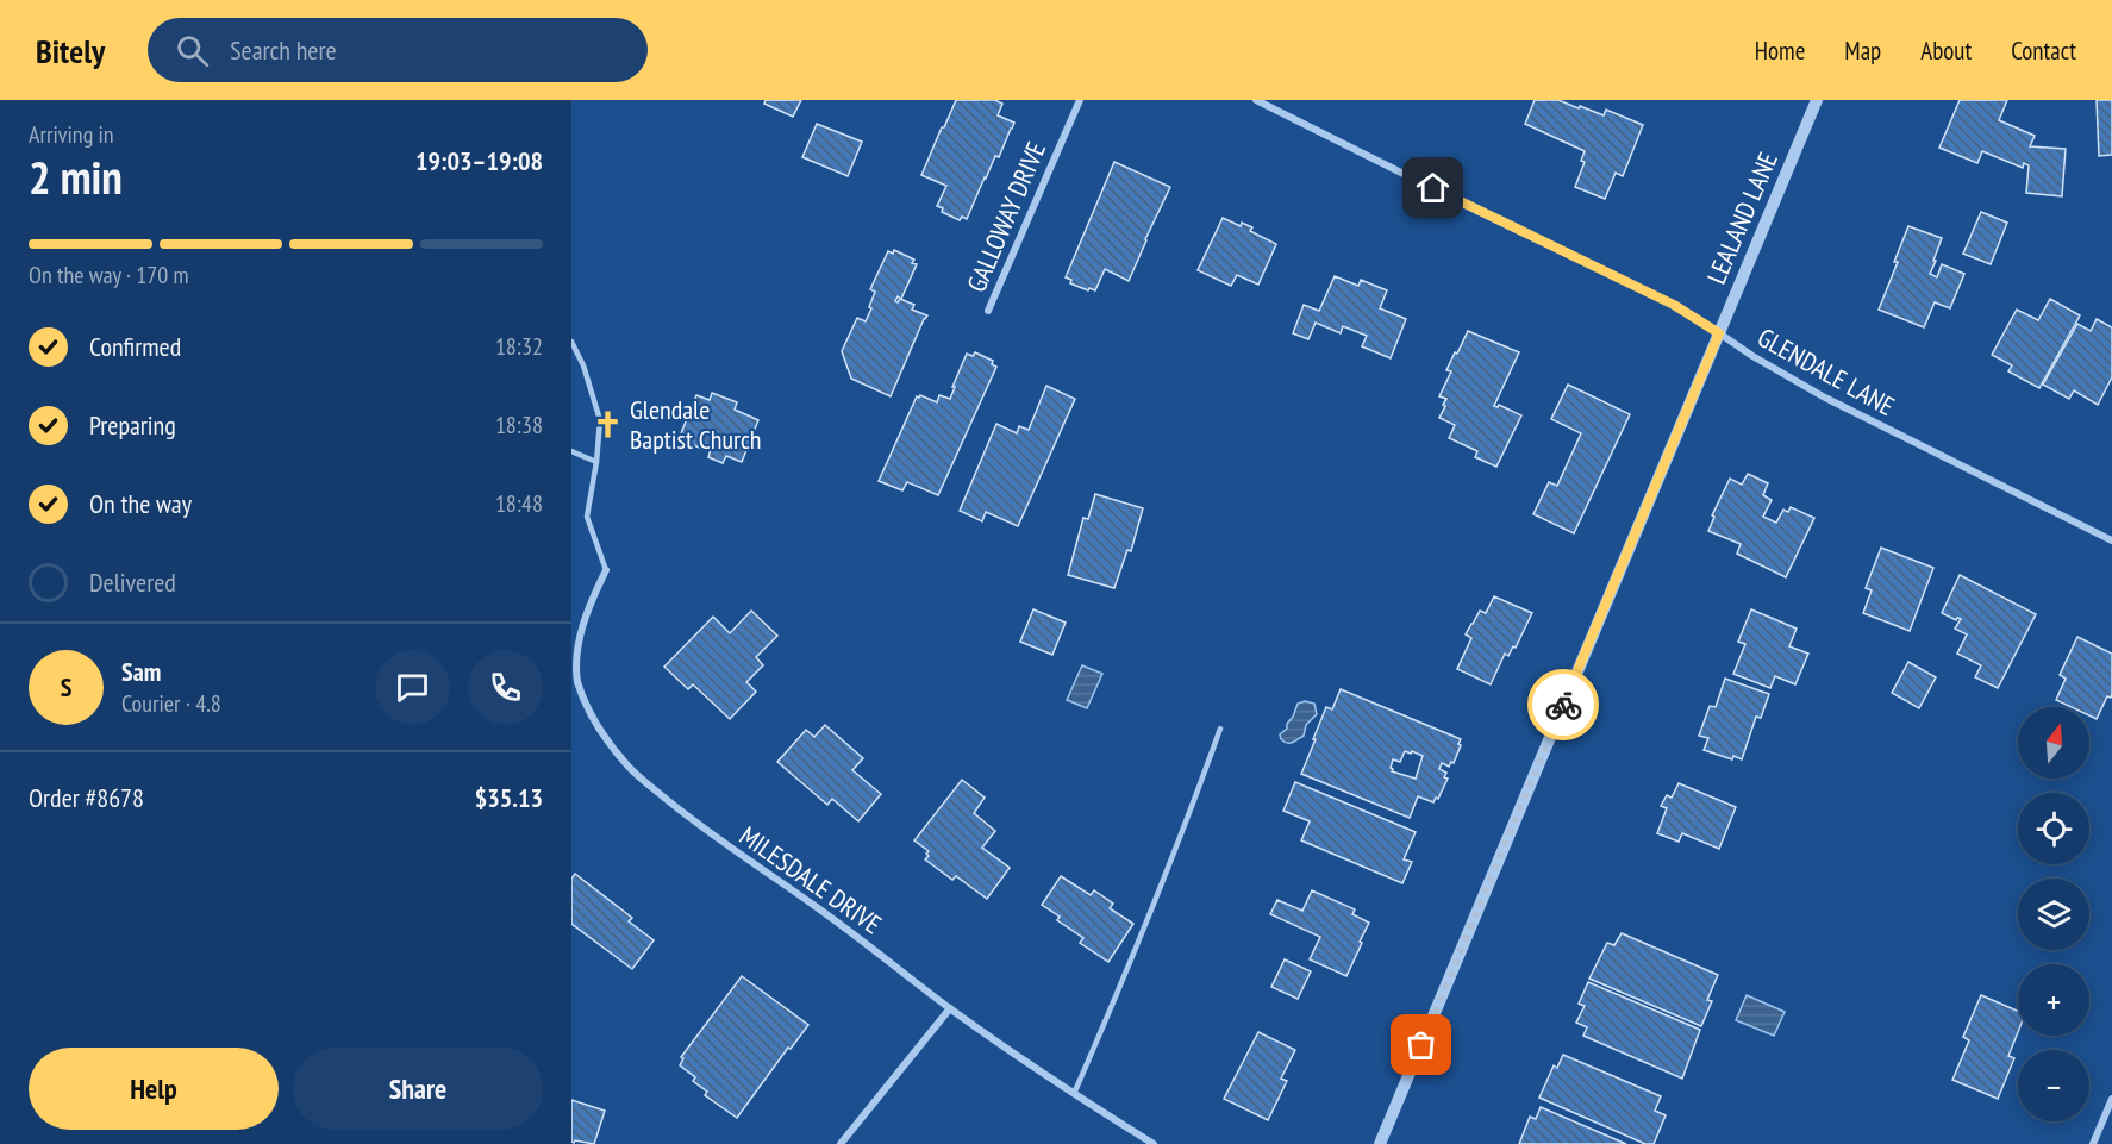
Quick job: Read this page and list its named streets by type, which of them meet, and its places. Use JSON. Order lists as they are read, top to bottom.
{
  "streets": {
    "street": [
      "GALLOWAY DRIVE",
      "LEALAND LANE",
      "GLENDALE LANE",
      "MILESDALE DRIVE"
    ]
  },
  "crossings": [
    ["LEALAND LANE", "GLENDALE LANE"]
  ],
  "places": {
    "church": ["Glendale Baptist Church"]
  },
  "north": "top",
  "page": {
    "header": "Bitely",
    "search": "Search here",
    "nav": [
      "Home",
      "Map",
      "About",
      "Contact"
    ],
    "heading": ["2 min", "Arriving in", "19:03–19:08"],
    "panel": [
      "Sam",
      "Courier · 4.8",
      "Order #8678",
      "$35.13"
    ],
    "bar": "On the way · 170 m",
    "list": [
      ["Confirmed", "18:32"],
      ["Preparing", "18:38"],
      ["On the way", "18:48"],
      "Delivered"
    ],
    "round": "S",
    "map_buttons": ["+", "−"],
    "buttons": ["Help", "Share"]
  }
}
